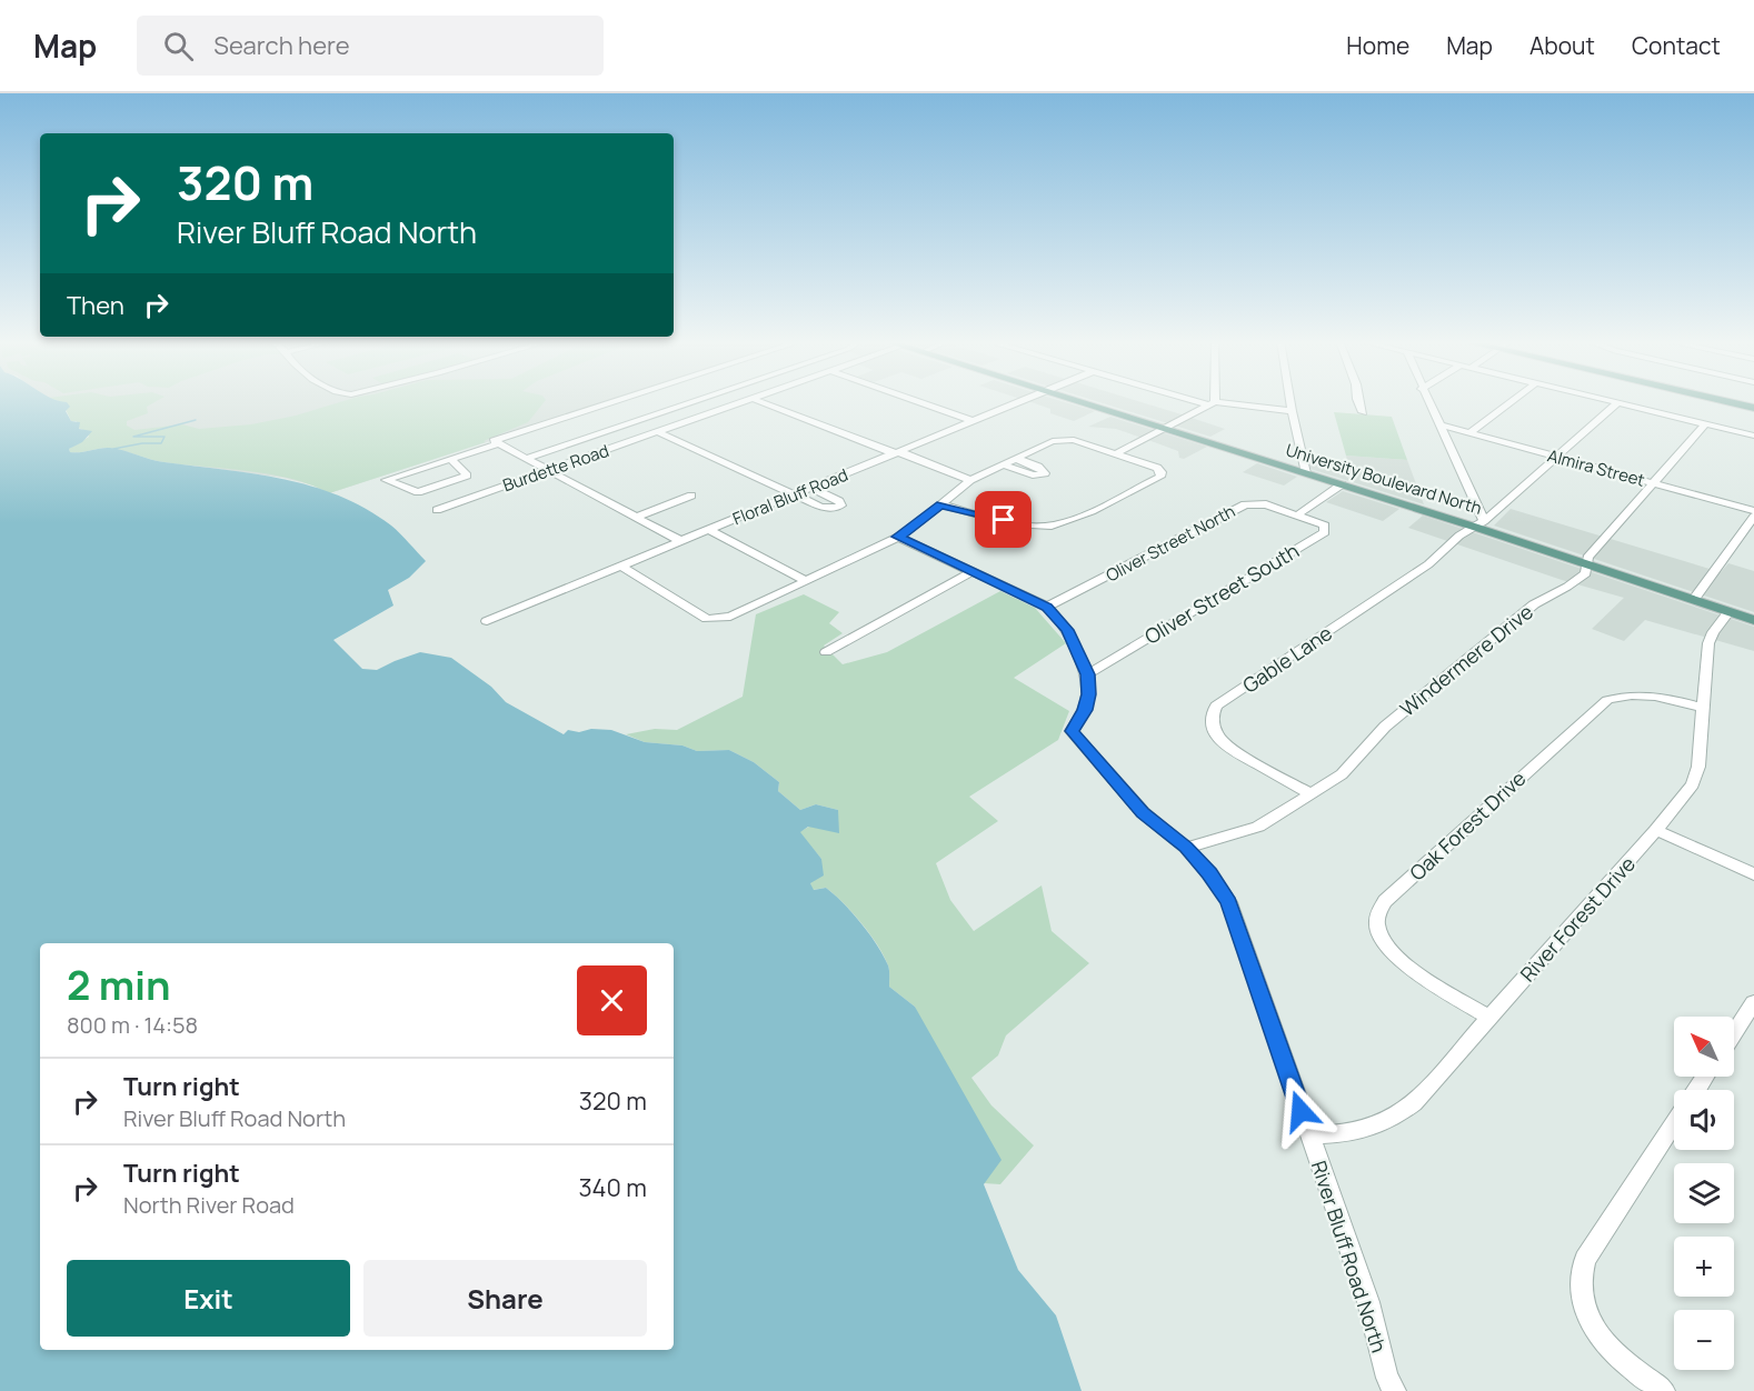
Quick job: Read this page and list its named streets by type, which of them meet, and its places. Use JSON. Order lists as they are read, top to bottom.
{
  "streets": {
    "main road": ["University Boulevard North"],
    "street": [
      "Burdette Road",
      "Almira Street",
      "Floral Bluff Road",
      "Oliver Street North",
      "Oliver Street South",
      "Gable Lane",
      "Windermere Drive",
      "Oak Forest Drive",
      "River Forest Drive",
      "River Bluff Road North"
    ]
  },
  "crossings": [
    ["Almira Street", "Gable Lane"],
    ["Almira Street", "Windermere Drive"],
    ["University Boulevard North", "Gable Lane"],
    ["University Boulevard North", "Windermere Drive"],
    ["University Boulevard North", "River Forest Drive"],
    ["Oliver Street North", "Oliver Street South"],
    ["Oliver Street North", "River Bluff Road North"],
    ["Oliver Street South", "River Bluff Road North"],
    ["Gable Lane", "Windermere Drive"],
    ["Windermere Drive", "River Bluff Road North"],
    ["Oak Forest Drive", "River Forest Drive"],
    ["River Forest Drive", "River Bluff Road North"]
  ],
  "north": "top left",
  "page": {
    "header": "Map",
    "search": "Search here",
    "nav": [
      "Home",
      "Map",
      "About",
      "Contact"
    ],
    "turn": ["320 m", "River Bluff Road North"],
    "then": "Then",
    "heading": ["2 min", "800 m · 14:58"],
    "map_buttons": ["+", "−"],
    "list": [
      {
        "name": "Turn right",
        "note": "River Bluff Road North",
        "value": "320 m"
      },
      {
        "name": "Turn right",
        "note": "North River Road",
        "value": "340 m"
      }
    ],
    "buttons": ["Exit", "Share"]
  }
}
